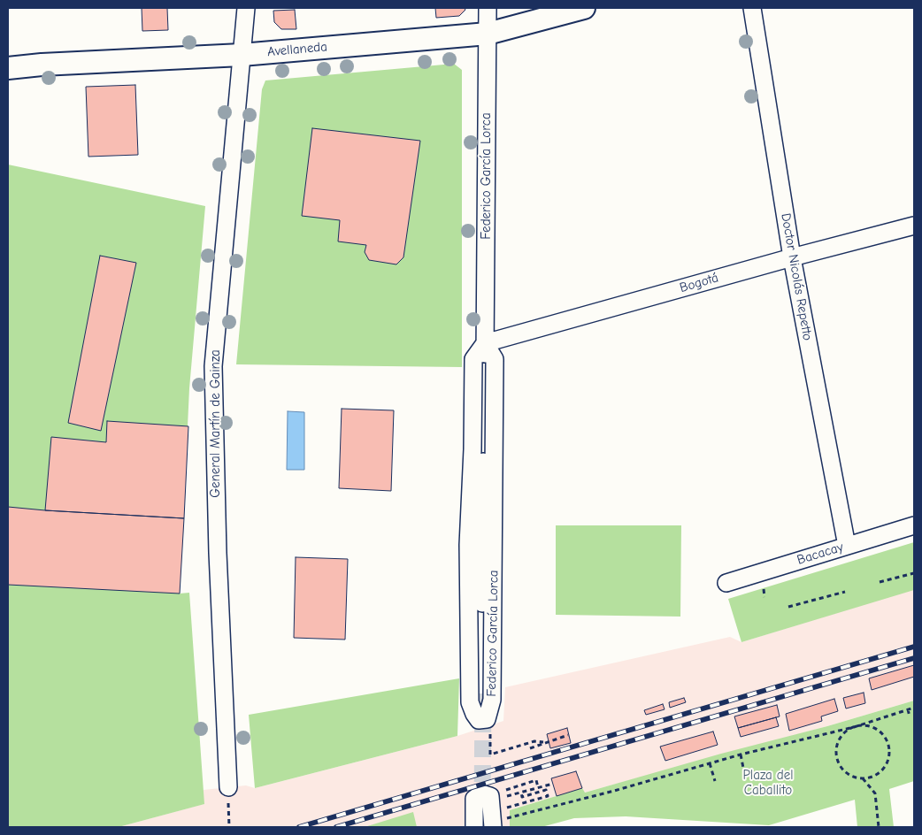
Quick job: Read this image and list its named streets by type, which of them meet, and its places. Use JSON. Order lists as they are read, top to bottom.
{
  "streets": {
    "street": [
      "Avellaneda",
      "Federico García Lorca",
      "Doctor Nicolás Repetto",
      "Bogotá",
      "General Martín de Gainza",
      "Bacacay"
    ]
  },
  "crossings": [
    ["Avellaneda", "Federico García Lorca"],
    ["Avellaneda", "General Martín de Gainza"],
    ["Federico García Lorca", "Bogotá"],
    ["Doctor Nicolás Repetto", "Bogotá"],
    ["Doctor Nicolás Repetto", "Bacacay"]
  ],
  "parks": ["Plaza del Caballito"]
}
